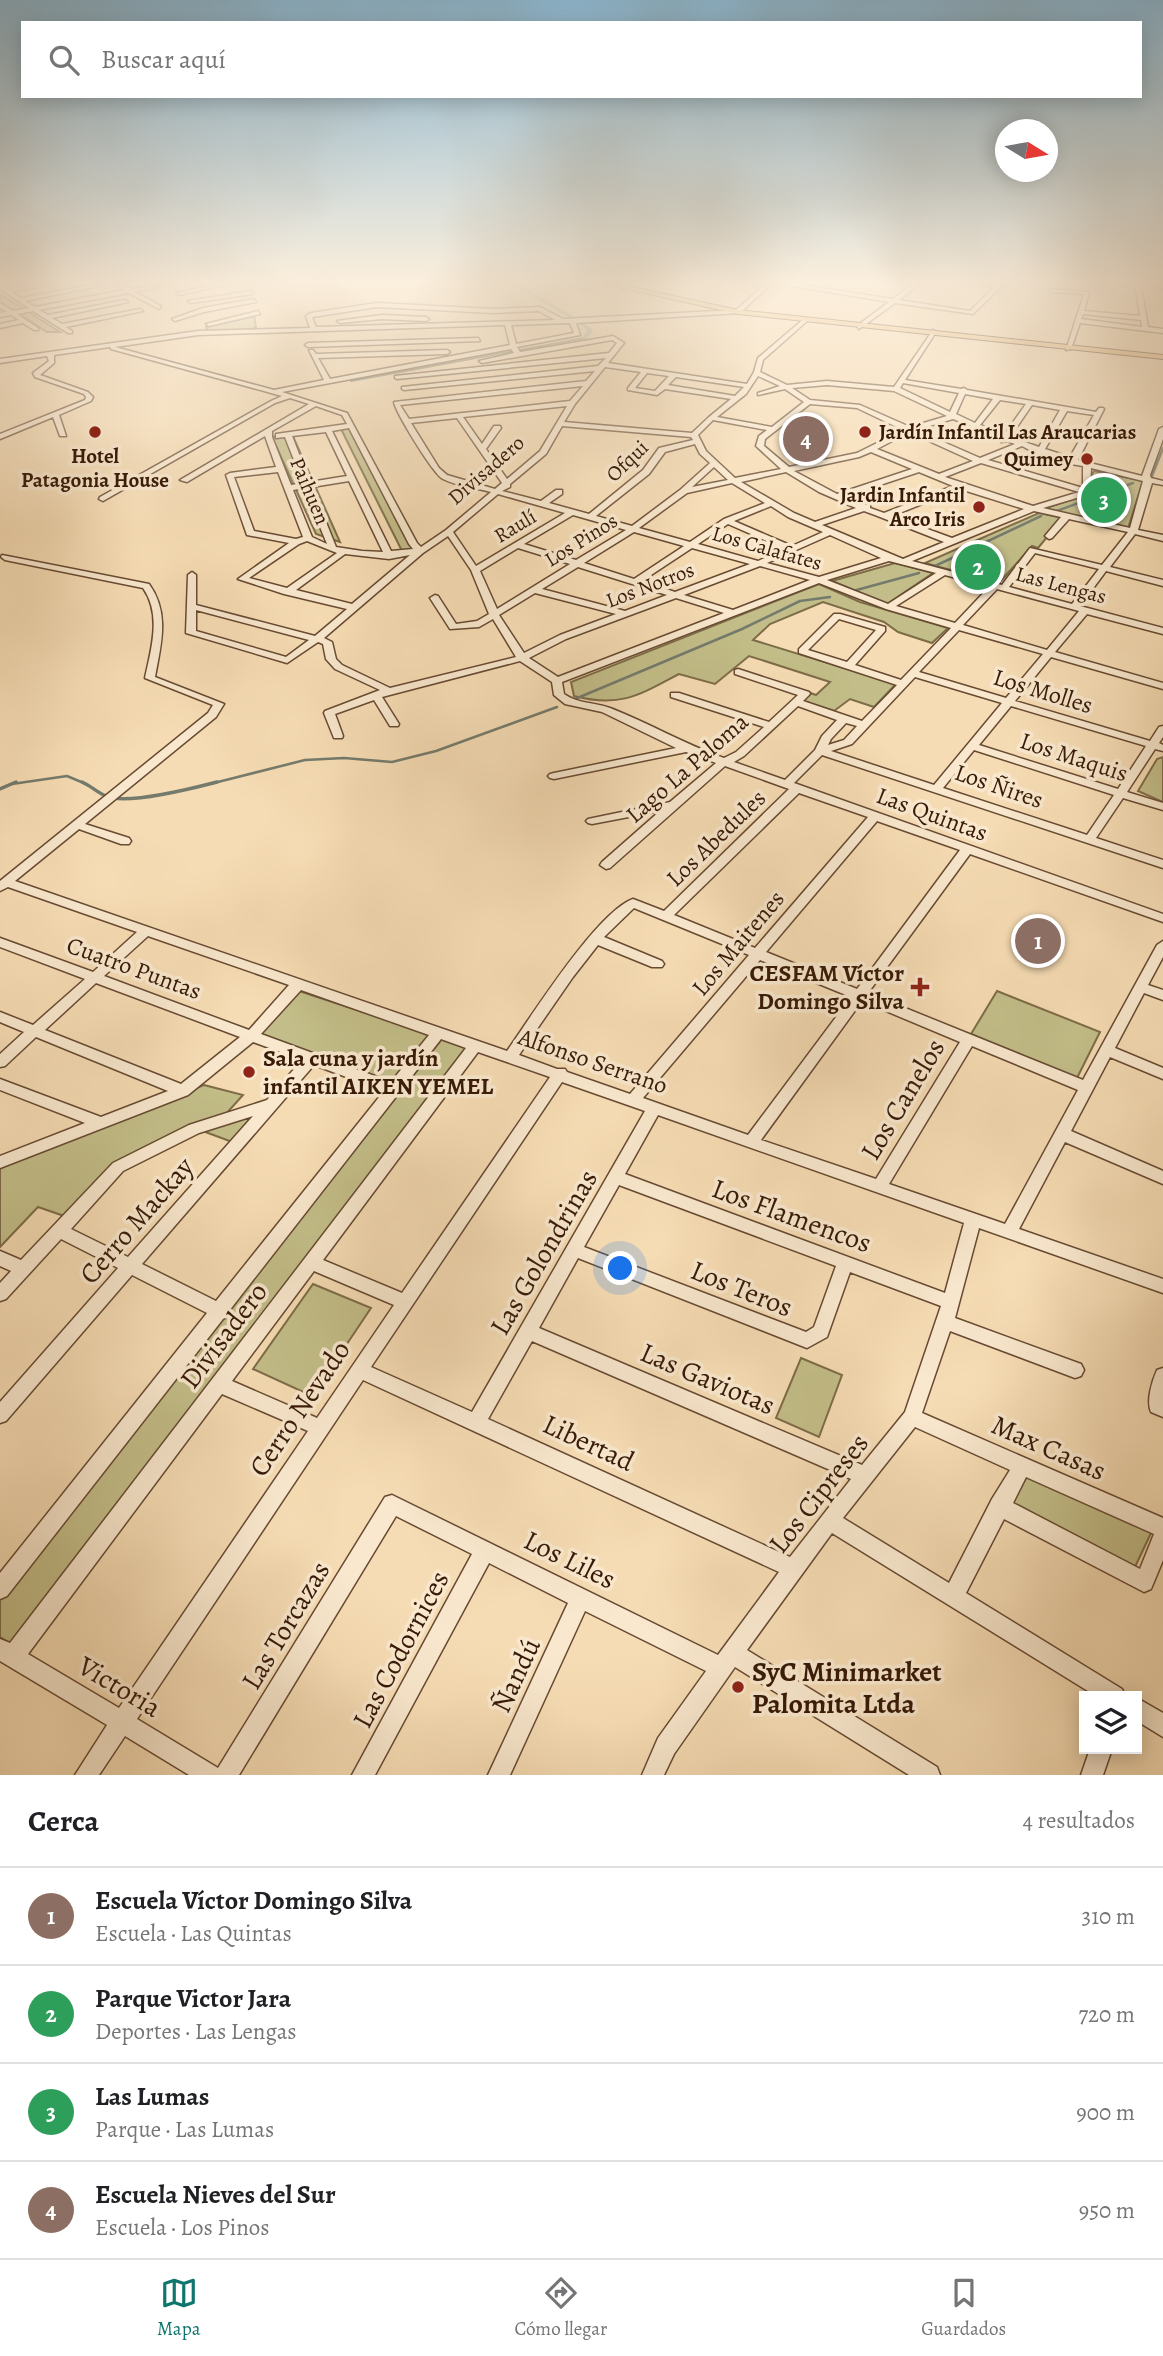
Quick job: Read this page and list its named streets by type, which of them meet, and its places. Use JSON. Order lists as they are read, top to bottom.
{
  "streets": {
    "street": [
      "Ofqui",
      "Divisadero",
      "Paihuen",
      "Raulí",
      "Los Pinos",
      "Los Calafates",
      "Los Notros",
      "Las Lengas",
      "Los Molles",
      "Los Maquis",
      "Lago La Paloma",
      "Los Ñires",
      "Las Quintas",
      "Los Abedules",
      "Los Maitenes",
      "Cuatro Puntas",
      "Alfonso Serrano",
      "Los Canelos",
      "Los Flamencos",
      "Cerro Mackay",
      "Las Golondrinas",
      "Los Teros",
      "Las Gaviotas",
      "Cerro Nevado",
      "Libertad",
      "Max Casas",
      "Los Cipreses",
      "Los Liles",
      "Las Torcazas",
      "Las Codornices",
      "Ñandú",
      "Victoria"
    ]
  },
  "crossings": [
    ["Ofqui", "Los Calafates"],
    ["Ofqui", "Las Lengas"],
    ["Divisadero", "Raulí"],
    ["Divisadero", "Los Pinos"],
    ["Divisadero", "Los Calafates"],
    ["Divisadero", "Los Notros"],
    ["Divisadero", "Alfonso Serrano"],
    ["Divisadero", "Victoria"],
    ["Raulí", "Los Calafates"],
    ["Los Pinos", "Los Calafates"],
    ["Los Pinos", "Las Lengas"],
    ["Los Calafates", "Los Notros"],
    ["Los Notros", "Las Lengas"],
    ["Lago La Paloma", "Las Quintas"],
    ["Las Quintas", "Los Abedules"],
    ["Las Quintas", "Los Maitenes"],
    ["Los Maitenes", "Alfonso Serrano"],
    ["Alfonso Serrano", "Los Canelos"],
    ["Alfonso Serrano", "Las Golondrinas"],
    ["Alfonso Serrano", "Cerro Nevado"],
    ["Alfonso Serrano", "Los Cipreses"],
    ["Los Flamencos", "Las Golondrinas"],
    ["Los Flamencos", "Los Teros"],
    ["Los Flamencos", "Los Cipreses"],
    ["Las Golondrinas", "Los Teros"],
    ["Las Golondrinas", "Las Gaviotas"],
    ["Las Golondrinas", "Libertad"],
    ["Las Gaviotas", "Los Cipreses"],
    ["Cerro Nevado", "Libertad"],
    ["Cerro Nevado", "Victoria"],
    ["Libertad", "Los Cipreses"],
    ["Max Casas", "Los Cipreses"],
    ["Los Cipreses", "Los Liles"],
    ["Los Liles", "Las Torcazas"],
    ["Los Liles", "Las Codornices"],
    ["Los Liles", "Ñandú"]
  ],
  "places": {
    "other": [
      "Hotel Patagonia House",
      "Jardín Infantil Las Araucarias",
      "Quimey",
      "Jardin Infantil Arco Iris",
      "Sala cuna y jardín infantil AIKEN YEMEL",
      "SyC Minimarket Palomita Ltda"
    ],
    "health": ["CESFAM Víctor Domingo Silva"]
  },
  "north": "right",
  "page": {
    "search": "Buscar aquí",
    "pins": [
      "4",
      "3",
      "2",
      "1"
    ],
    "heading": ["Cerca", "4 resultados"],
    "list": [
      {
        "mark": "1",
        "name": "Escuela Víctor Domingo Silva",
        "note": "Escuela · Las Quintas",
        "value": "310 m"
      },
      {
        "mark": "2",
        "name": "Parque Victor Jara",
        "note": "Deportes · Las Lengas",
        "value": "720 m"
      },
      {
        "mark": "3",
        "name": "Las Lumas",
        "note": "Parque · Las Lumas",
        "value": "900 m"
      },
      {
        "mark": "4",
        "name": "Escuela Nieves del Sur",
        "note": "Escuela · Los Pinos",
        "value": "950 m"
      }
    ],
    "nav": ["Mapa", "Cómo llegar", "Guardados"]
  }
}
